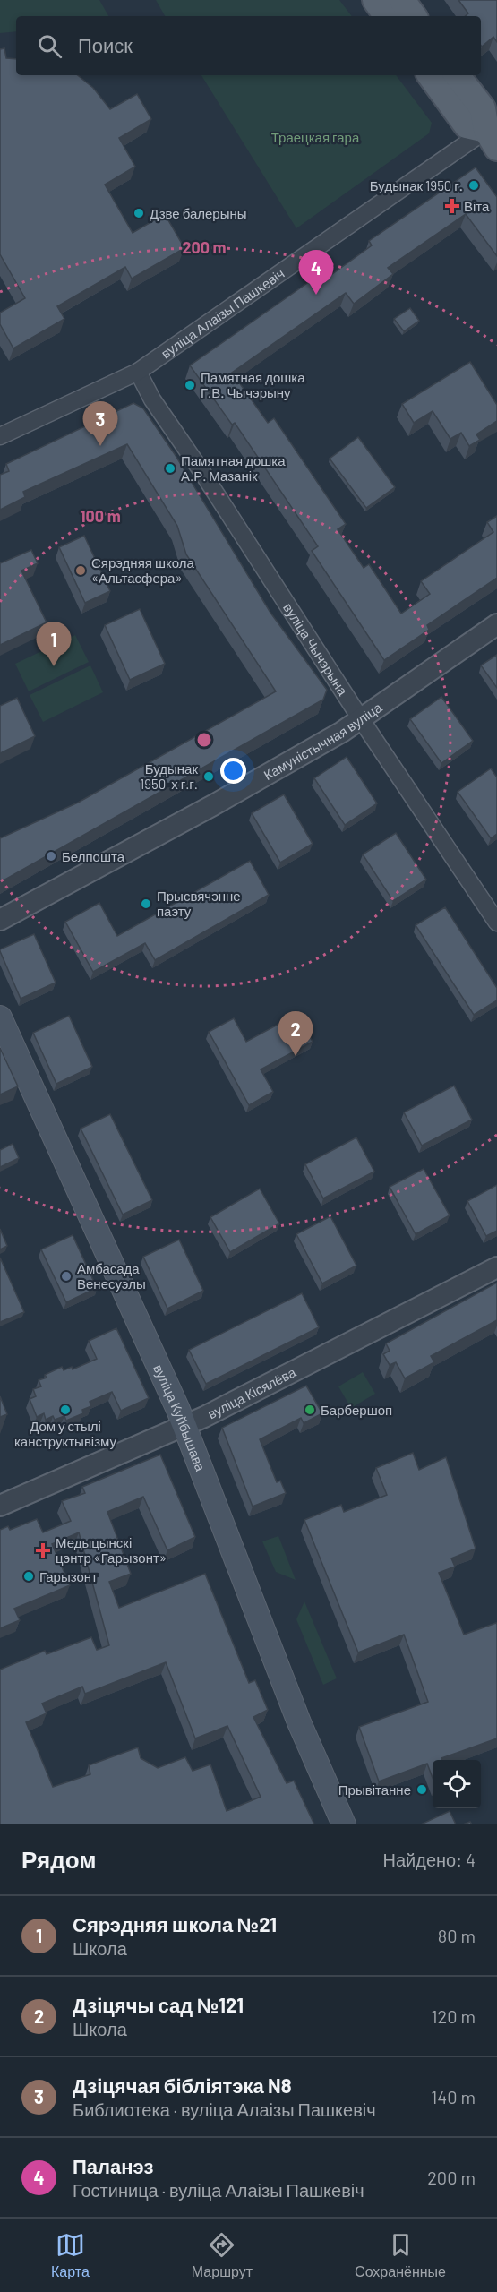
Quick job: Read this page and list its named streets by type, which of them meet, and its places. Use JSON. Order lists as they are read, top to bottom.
{
  "streets": {
    "main road": ["вуліца Куйбышава"],
    "street": [
      "вуліца Алаізы Пашкевіч",
      "вуліца Чычэрына",
      "Камуністычная вуліца",
      "вуліца Кісялёва"
    ]
  },
  "crossings": [
    ["вуліца Алаізы Пашкевіч", "вуліца Чычэрына"],
    ["вуліца Чычэрына", "Камуністычная вуліца"],
    ["вуліца Кісялёва", "вуліца Куйбышава"]
  ],
  "parks": ["Траецкая гара"],
  "places": {
    "other": [
      "Будынак 1950 г.",
      "Дзве балерыны",
      "Памятная дошка Г.В. Чычэрыну",
      "Памятная дошка А.Р. Мазанік",
      "Сярэдняя школа «Альтасфера»",
      "Будынак 1950-х г.г.",
      "Белпошта",
      "Прысвячэнне паэту",
      "Амбасада Венесуэлы",
      "Дом у стылі канструктывізму",
      "Барбершоп",
      "Гарызонт",
      "Прывітанне"
    ],
    "health": ["Віта", "Медыцынскі цэнтр «Гарызонт»"]
  },
  "page": {
    "search": "Поиск",
    "pins": [
      "4",
      "3",
      "1",
      "2"
    ],
    "heading": ["Рядом", "Найдено: 4"],
    "list": [
      {
        "mark": "1",
        "name": "Сярэдняя школа №21",
        "note": "Школа",
        "value": "80 m"
      },
      {
        "mark": "2",
        "name": "Дзіцячы сад №121",
        "note": "Школа",
        "value": "120 m"
      },
      {
        "mark": "3",
        "name": "Дзіцячая бібліятэка N8",
        "note": "Библиотека · вуліца Алаізы Пашкевіч",
        "value": "140 m"
      },
      {
        "mark": "4",
        "name": "Паланэз",
        "note": "Гостиница · вуліца Алаізы Пашкевіч",
        "value": "200 m"
      }
    ],
    "nav": ["Карта", "Маршрут", "Сохранённые"]
  },
  "rings": ["200 m", "100 m"]
}
